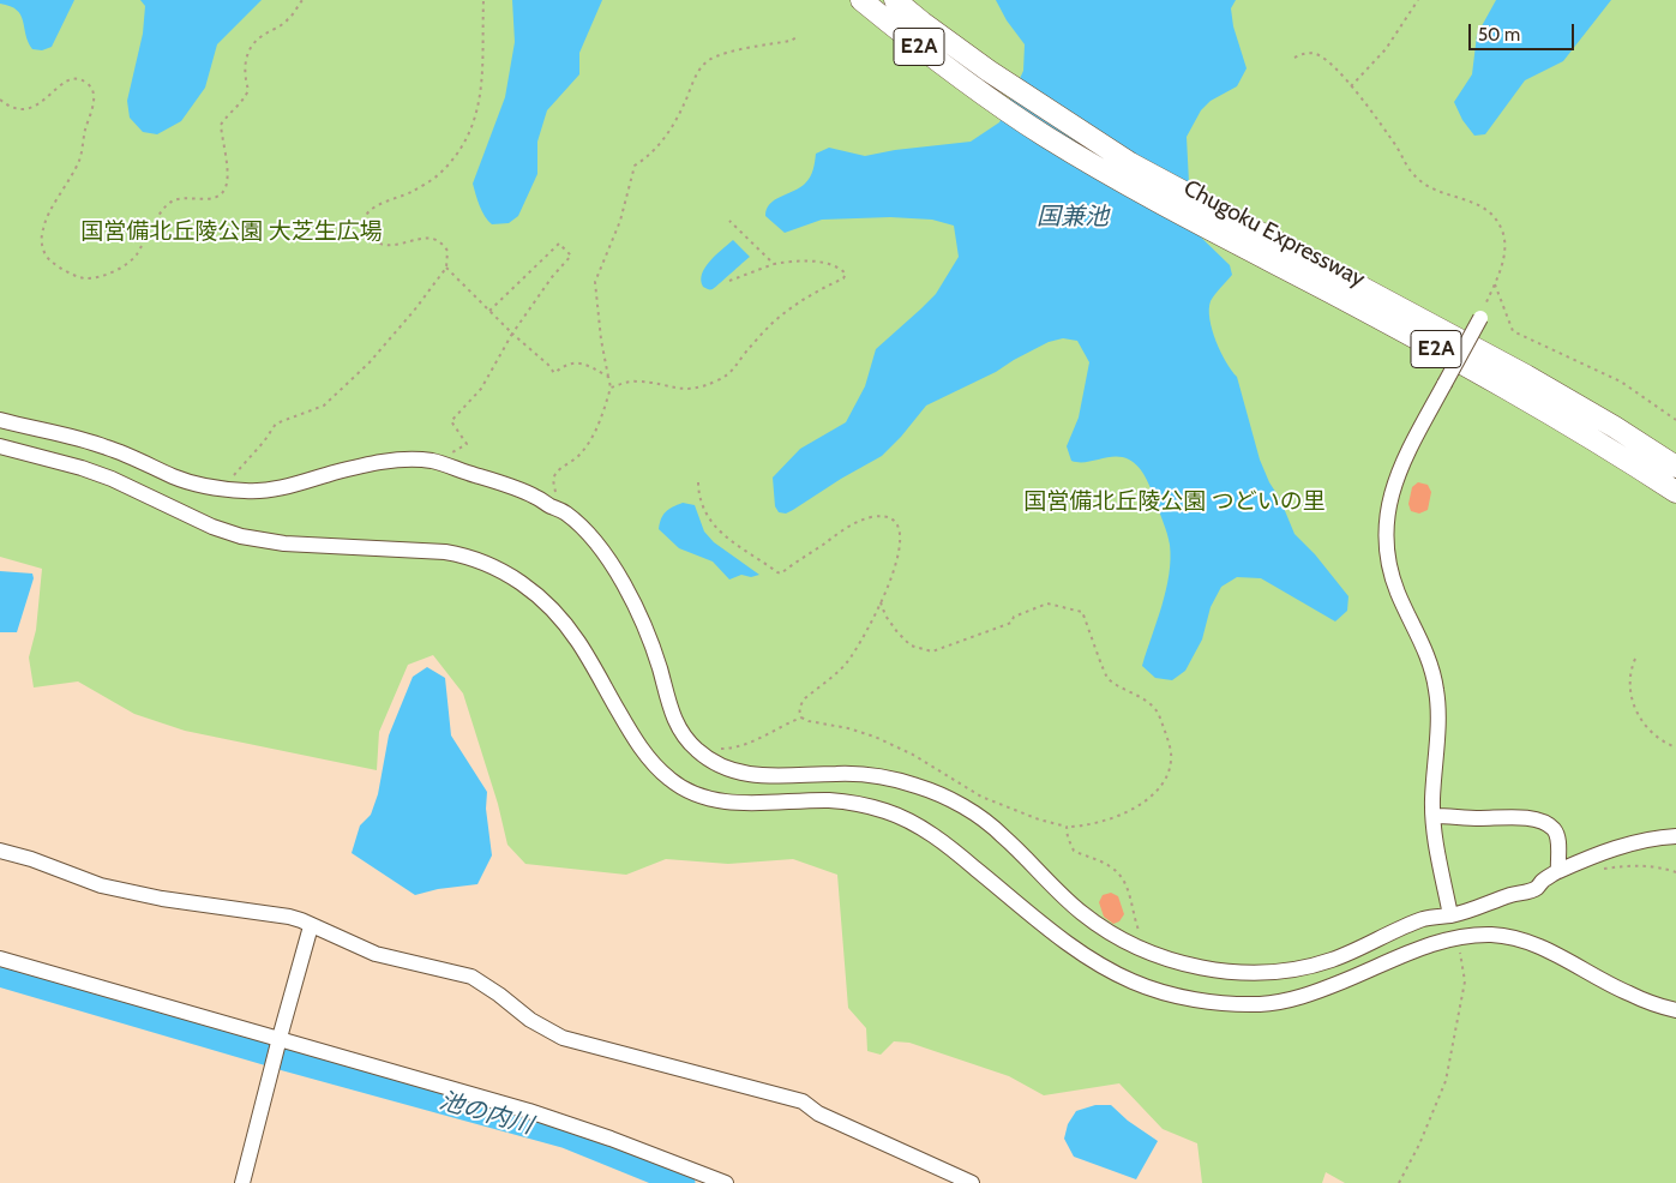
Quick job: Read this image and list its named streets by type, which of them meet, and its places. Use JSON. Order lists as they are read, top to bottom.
{
  "streets": {
    "highway": ["E2A", "Chugoku Expressway"]
  },
  "water": ["国兼池", "池の内川"],
  "parks": ["国営備北丘陵公園 大芝生広場", "国営備北丘陵公園 つどいの里"],
  "scale_bar": "50 m"
}
